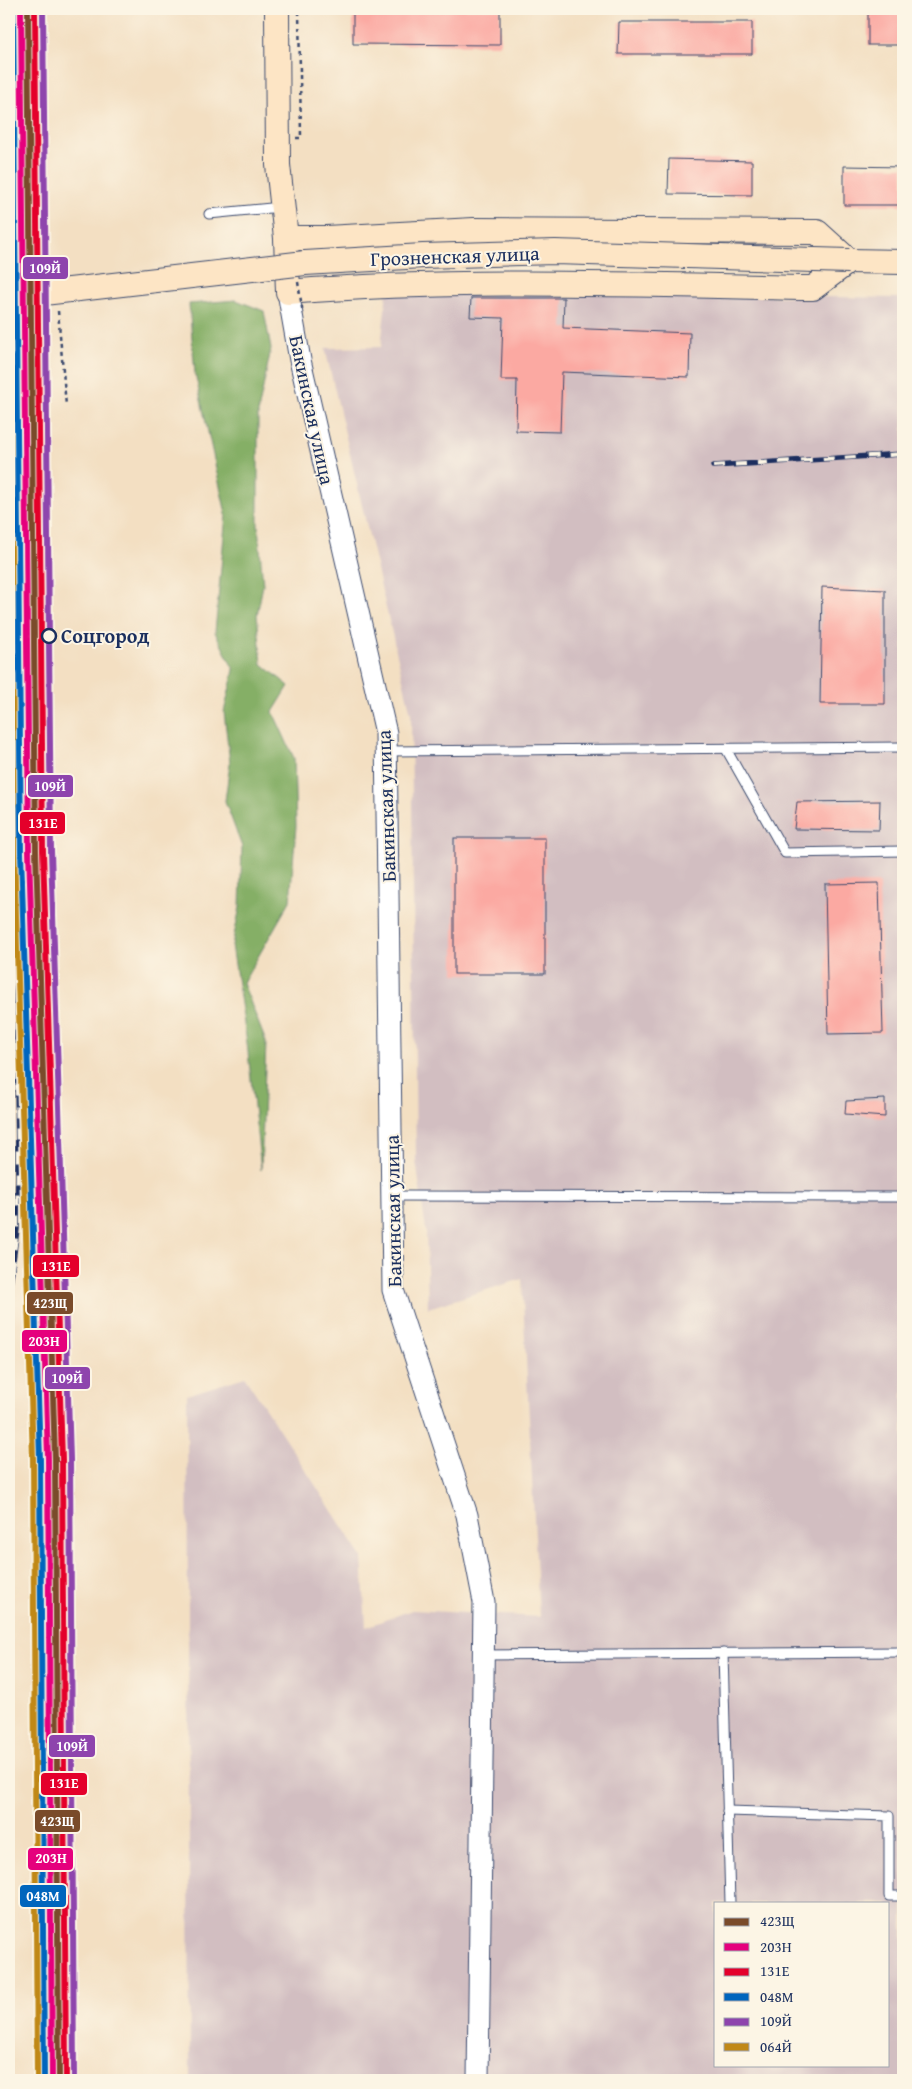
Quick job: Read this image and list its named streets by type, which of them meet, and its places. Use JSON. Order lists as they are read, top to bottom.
{
  "streets": {
    "main road": ["Грозненская улица", "Бакинская улица"]
  },
  "places": ["Соцгород"],
  "lines": [
    "transit line 423Щ",
    "transit line 203Н",
    "transit line 131Е",
    "transit line 048М",
    "transit line 109Й",
    "transit line 064Й"
  ],
  "legend": [
    "423Щ",
    "203Н",
    "131Е",
    "048М",
    "109Й",
    "064Й"
  ]
}
